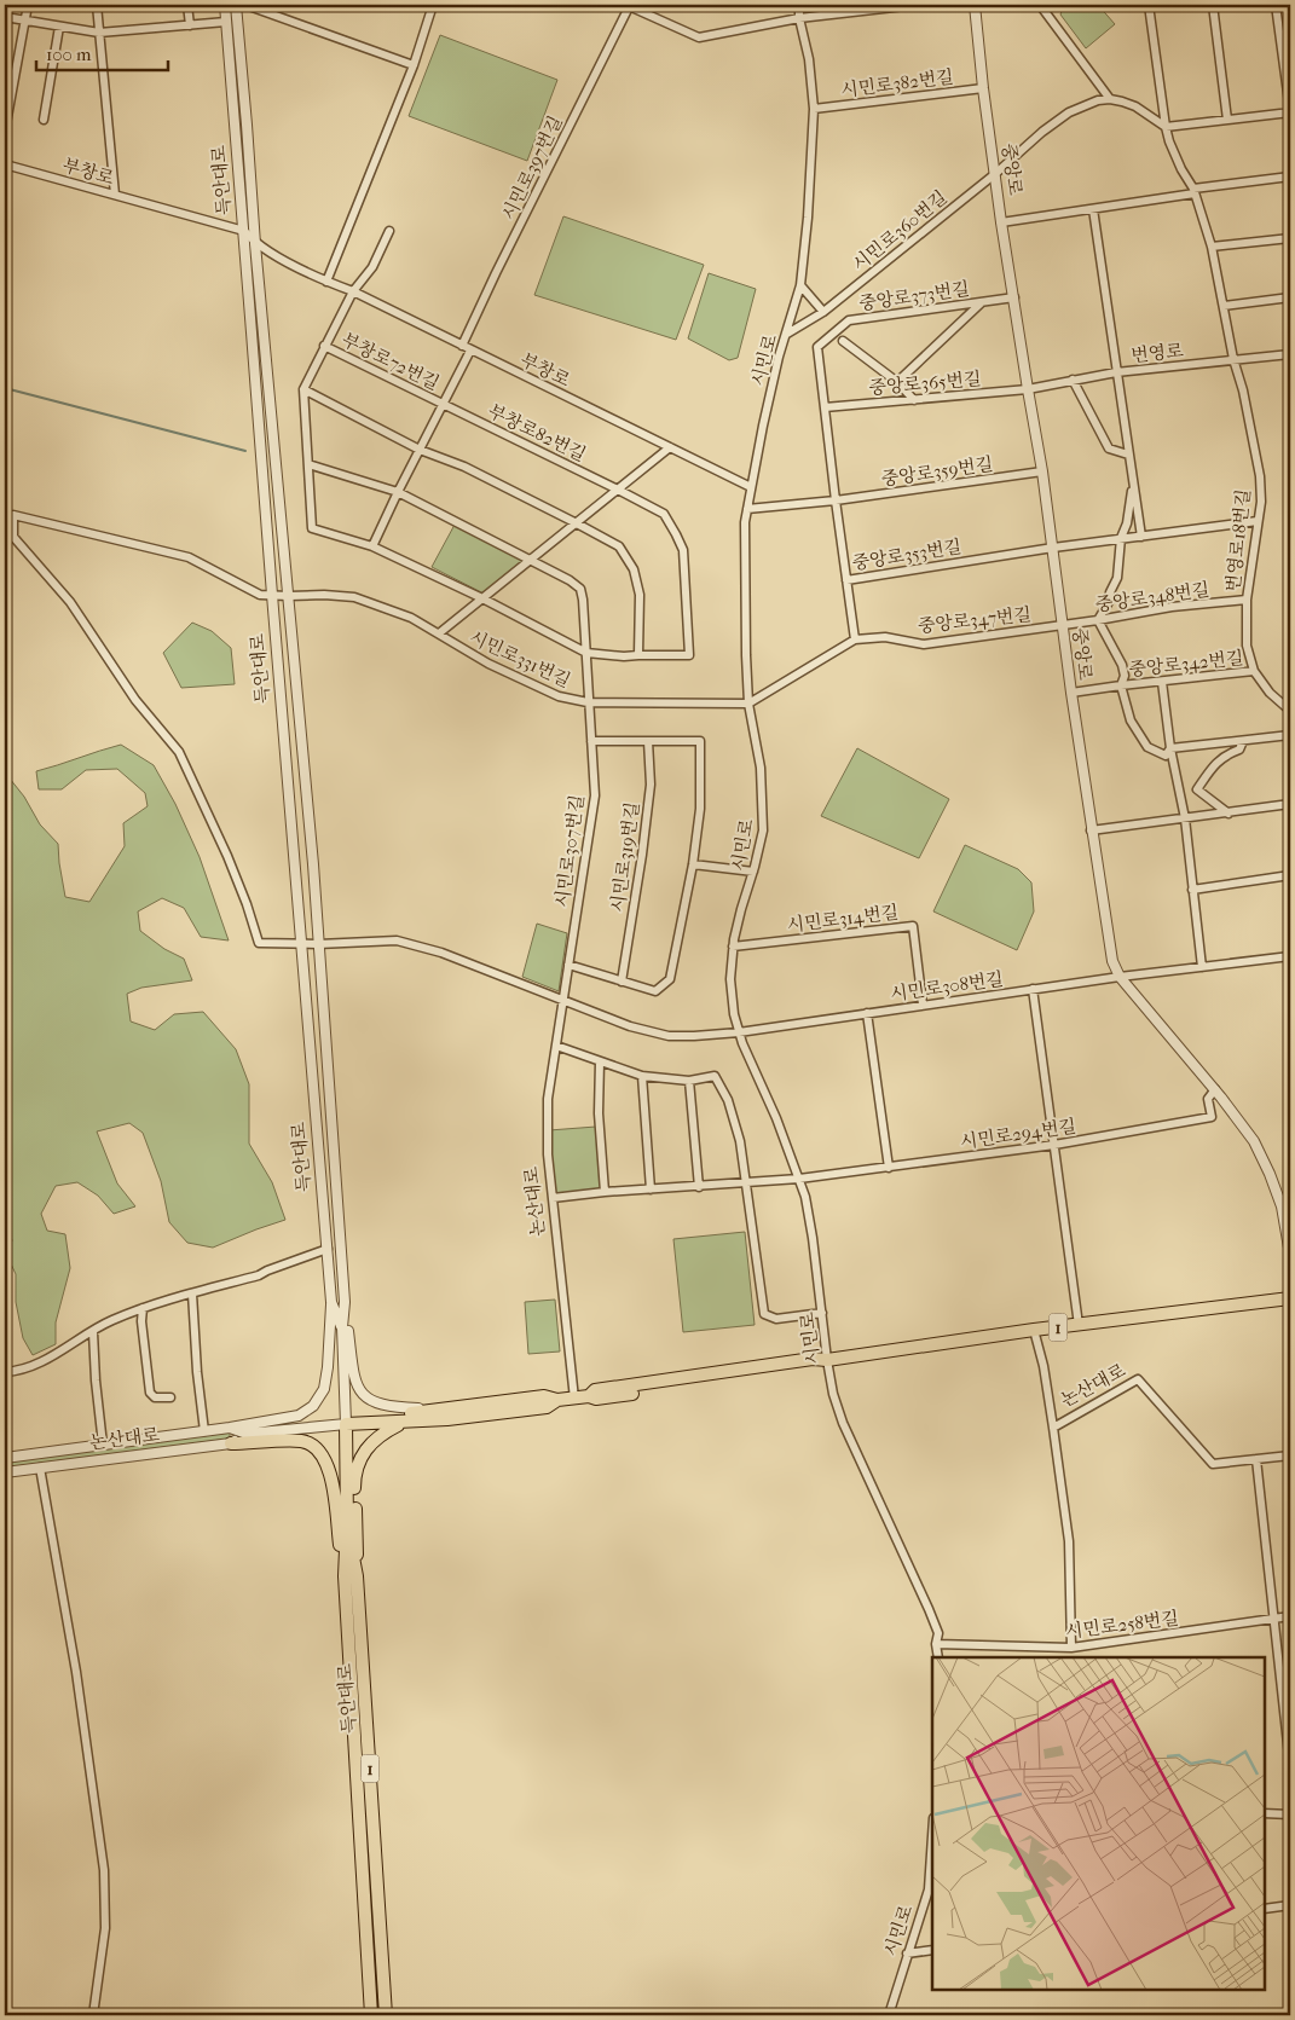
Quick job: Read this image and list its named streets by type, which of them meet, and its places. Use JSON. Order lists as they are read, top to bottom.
{
  "streets": {
    "main road": ["득안대로", "논산대로", "1"],
    "street": [
      "시민로382번길",
      "시민로397번길",
      "중앙로",
      "부창로",
      "시민로360번길",
      "중앙로373번길",
      "번영로",
      "시민로",
      "부창로72번길",
      "중앙로365번길",
      "부창로82번길",
      "중앙로359번길",
      "번영로18번길",
      "중앙로353번길",
      "중앙로348번길",
      "중앙로347번길",
      "시민로331번길",
      "중앙로342번길",
      "시민로307번길",
      "시민로319번길",
      "시민로314번길",
      "시민로308번길",
      "시민로294번길",
      "시민로258번길"
    ]
  },
  "crossings": [
    ["시민로382번길", "중앙로"],
    ["시민로382번길", "시민로"],
    ["시민로397번길", "부창로"],
    ["중앙로", "시민로360번길"],
    ["중앙로", "중앙로373번길"],
    ["중앙로", "번영로"],
    ["중앙로", "중앙로365번길"],
    ["중앙로", "중앙로359번길"],
    ["중앙로", "중앙로353번길"],
    ["중앙로", "중앙로348번길"],
    ["중앙로", "중앙로347번길"],
    ["중앙로", "중앙로342번길"],
    ["중앙로", "시민로308번길"],
    ["중앙로", "시민로294번길"],
    ["부창로", "득안대로"],
    ["부창로", "시민로"],
    ["부창로", "부창로72번길"],
    ["득안대로", "시민로331번길"],
    ["득안대로", "논산대로"],
    ["득안대로", "1"],
    ["시민로360번길", "시민로"],
    ["중앙로373번길", "중앙로365번길"],
    ["번영로", "중앙로365번길"],
    ["번영로", "번영로18번길"],
    ["시민로", "중앙로359번길"],
    ["시민로", "중앙로347번길"],
    ["시민로", "시민로331번길"],
    ["시민로", "시민로314번길"],
    ["시민로", "시민로308번길"],
    ["시민로", "시민로294번길"],
    ["시민로", "논산대로"],
    ["시민로", "시민로258번길"],
    ["부창로72번길", "부창로82번길"],
    ["중앙로359번길", "중앙로353번길"],
    ["번영로18번길", "중앙로353번길"],
    ["번영로18번길", "중앙로348번길"],
    ["번영로18번길", "중앙로342번길"],
    ["중앙로348번길", "중앙로347번길"],
    ["중앙로348번길", "중앙로342번길"],
    ["중앙로347번길", "시민로331번길"],
    ["시민로331번길", "시민로307번길"],
    ["시민로307번길", "논산대로"],
    ["시민로314번길", "시민로308번길"],
    ["시민로308번길", "시민로294번길"],
    ["시민로294번길", "논산대로"],
    ["논산대로", "1"]
  ],
  "scale_bar": "100 m"
}
